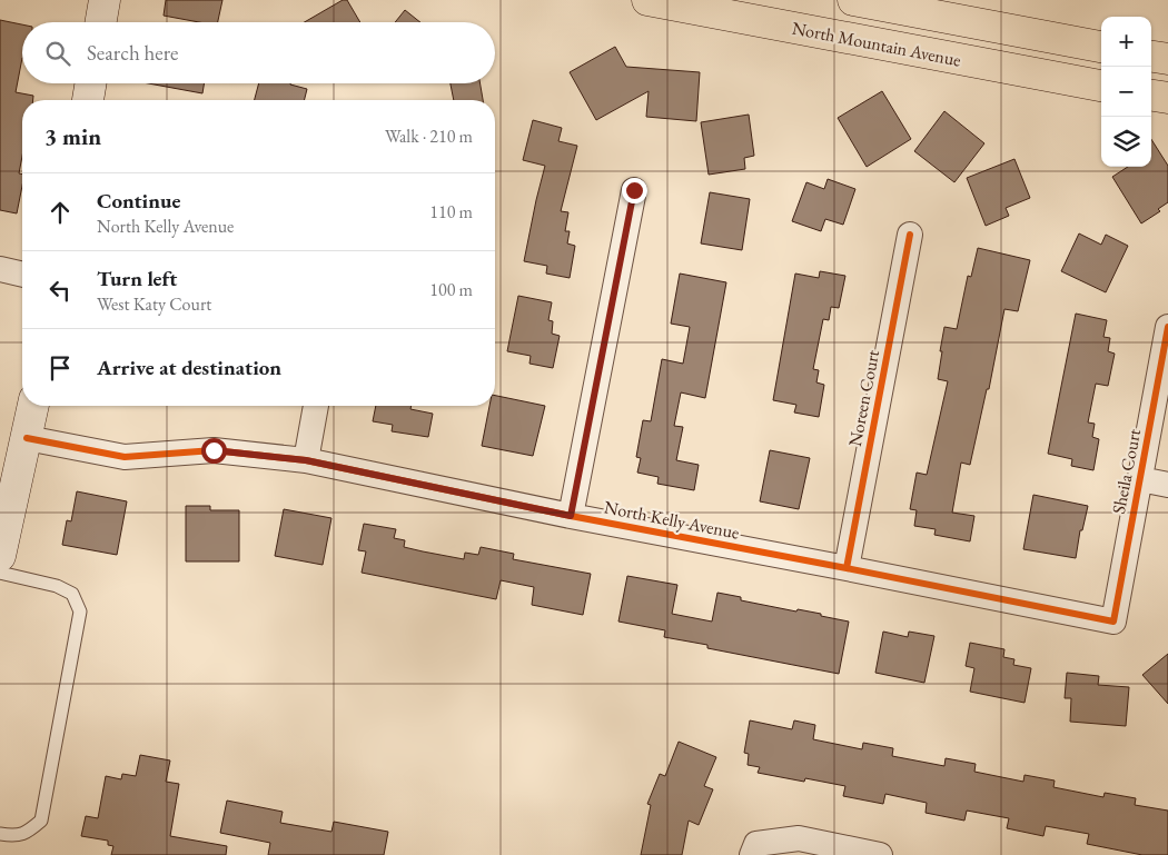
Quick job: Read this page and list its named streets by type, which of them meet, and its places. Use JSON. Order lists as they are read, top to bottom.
{
  "streets": {
    "main road": ["North Mountain Avenue"],
    "street": ["Noreen Court", "Sheila Court", "North Kelly Avenue"]
  },
  "crossings": [
    ["Noreen Court", "North Kelly Avenue"],
    ["Sheila Court", "North Kelly Avenue"]
  ],
  "page": {
    "map_buttons": ["+", "−"],
    "search": "Search here",
    "heading": ["3 min", "Walk · 210 m"],
    "list": [
      ["Continue", "North Kelly Avenue", "110 m"],
      ["Turn left", "West Katy Court", "100 m"],
      "Arrive at destination"
    ]
  }
}
